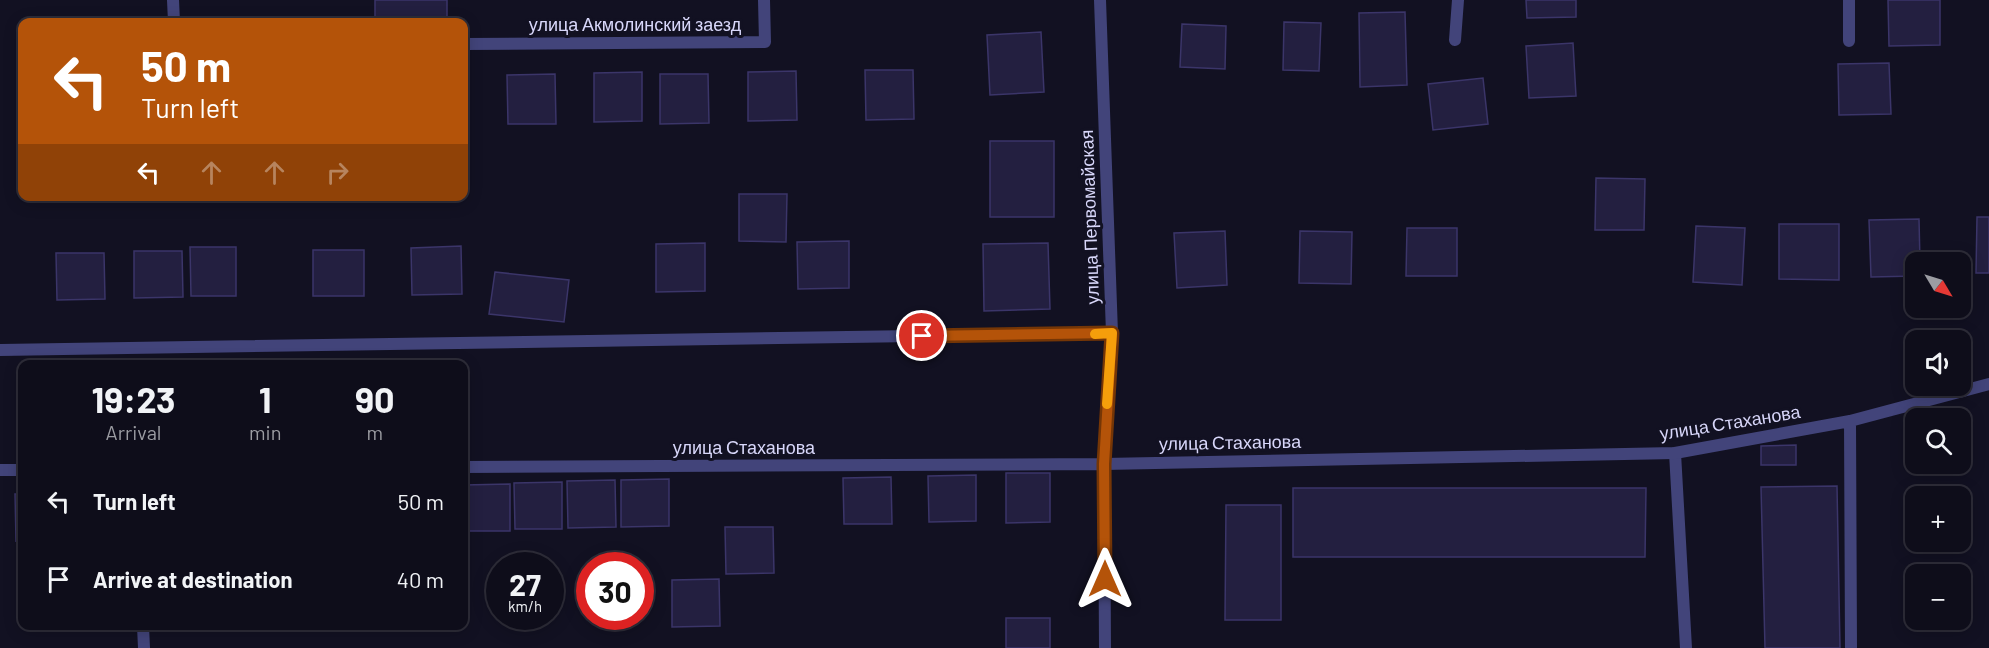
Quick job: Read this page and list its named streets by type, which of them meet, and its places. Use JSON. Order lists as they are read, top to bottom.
{
  "streets": {
    "street": ["улица Акмолинский заезд", "улица Первомайская", "улица Стаханова"]
  },
  "crossings": [
    ["улица Первомайская", "улица Стаханова"]
  ],
  "north": "bottom right",
  "page": {
    "turn": ["50 m", "Turn left"],
    "map_buttons": ["+", "−"],
    "eta": [
      "19:23",
      "Arrival",
      "1",
      "min",
      "90",
      "m"
    ],
    "list": [
      {
        "name": "Turn left",
        "value": "50 m"
      },
      {
        "name": "Arrive at destination",
        "value": "40 m"
      }
    ],
    "speed": "27 km/h",
    "limit": "30"
  }
}
